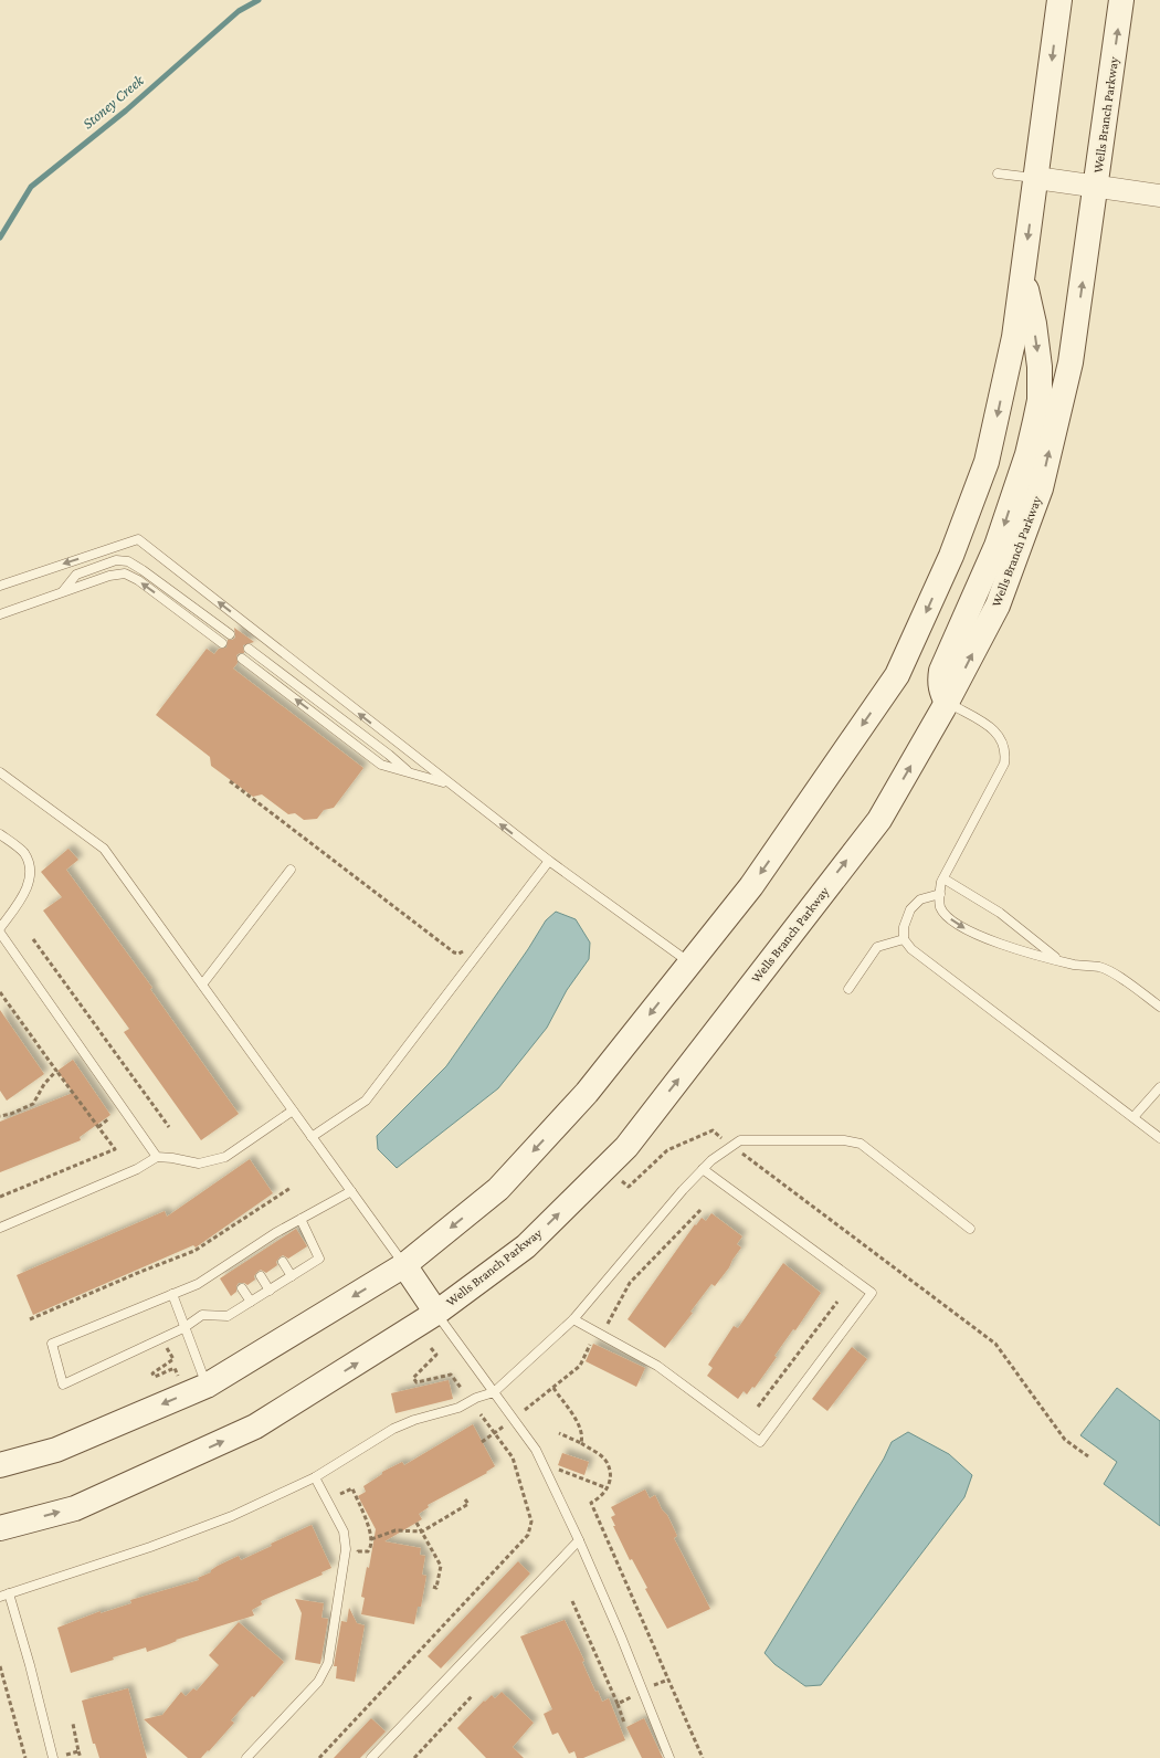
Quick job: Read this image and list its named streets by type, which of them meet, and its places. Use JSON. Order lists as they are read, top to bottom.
{
  "streets": {
    "main road": ["Wells Branch Parkway"]
  },
  "water": ["Stoney Creek"]
}
